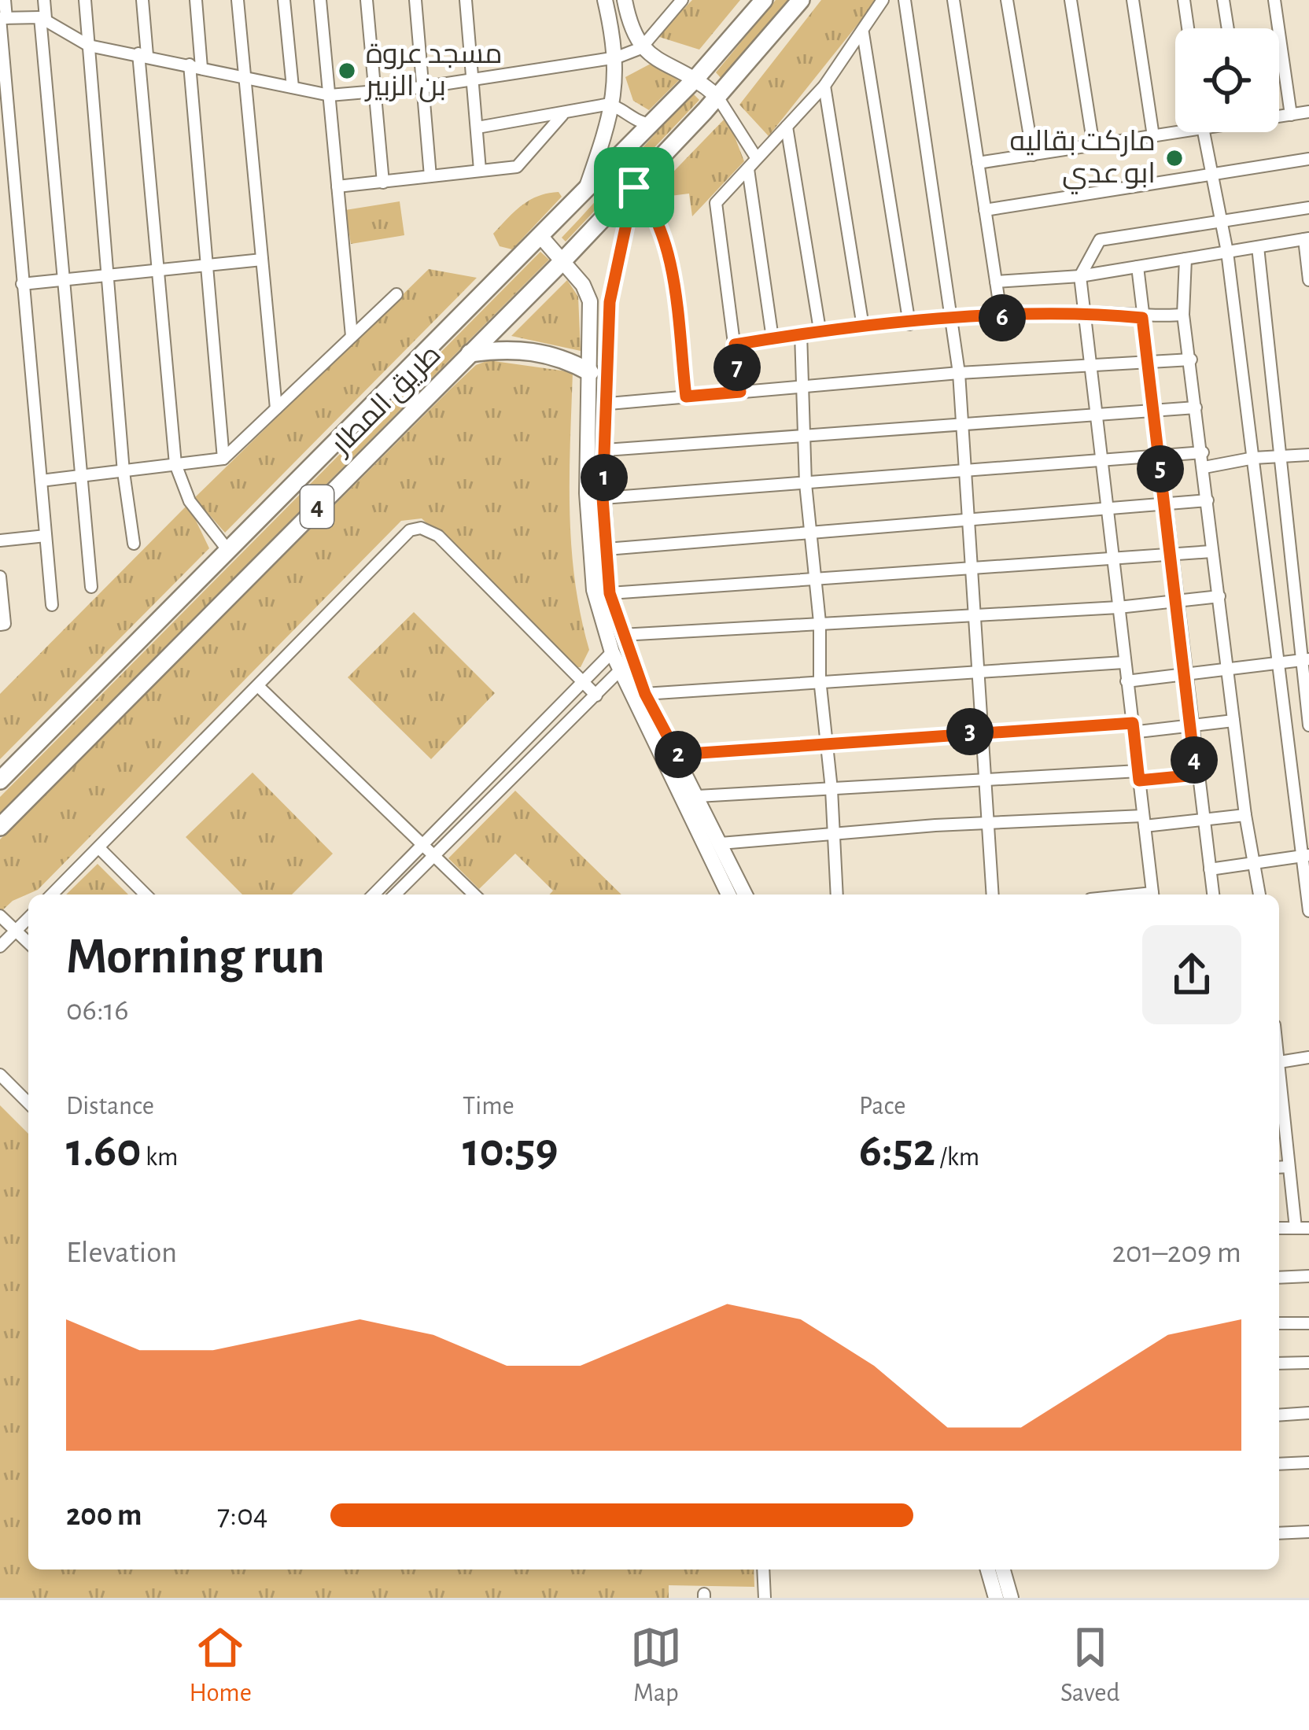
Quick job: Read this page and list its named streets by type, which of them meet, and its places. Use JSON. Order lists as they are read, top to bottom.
{
  "streets": {
    "highway": ["طريق المطار", "4"]
  },
  "places": ["مسجد عروة بن الزبير", "ماركت بقاليه ابو عدي"],
  "page": {
    "pins": [
      "6",
      "7",
      "5",
      "1",
      "3",
      "2",
      "4"
    ],
    "heading": ["Morning run", "06:16"],
    "stats": [
      ["Distance", "1.60 km"],
      ["Time", "10:59"],
      ["Pace", "6:52 /km"]
    ],
    "chart": ["Elevation", "201–209 m"],
    "list": [
      {
        "name": "200 m",
        "note": "7:04"
      }
    ],
    "tabs": ["Home", "Map", "Saved"]
  }
}
